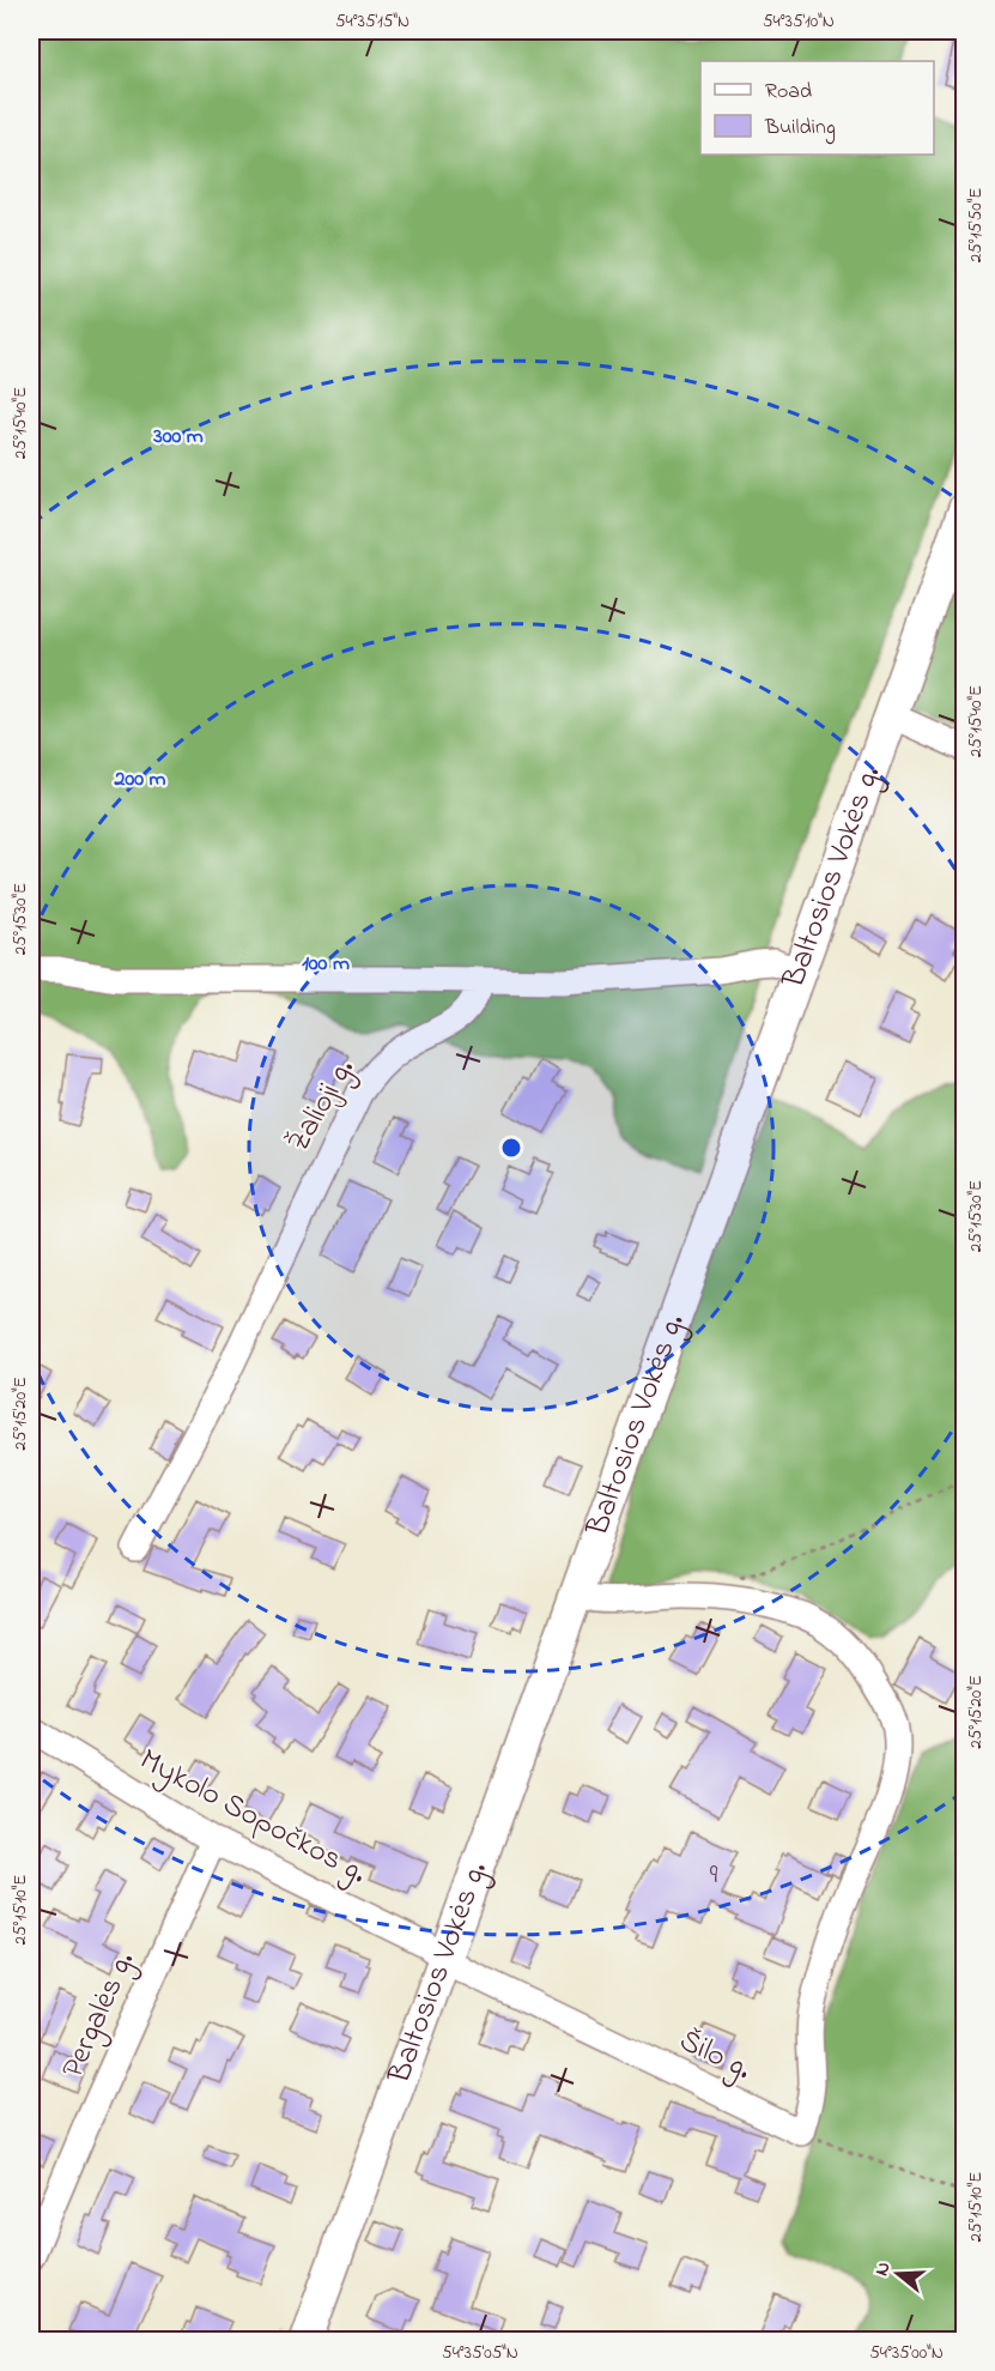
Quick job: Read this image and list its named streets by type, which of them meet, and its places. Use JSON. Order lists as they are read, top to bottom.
{
  "streets": {
    "main road": ["Baltosios Vokės g."],
    "street": [
      "Žalioji g.",
      "Mykolo Sopočkos g.",
      "Pergalės g.",
      "Šilo g."
    ]
  },
  "crossings": [
    ["Baltosios Vokės g.", "Mykolo Sopočkos g."],
    ["Baltosios Vokės g.", "Šilo g."],
    ["Mykolo Sopočkos g.", "Pergalės g."],
    ["Mykolo Sopočkos g.", "Šilo g."]
  ],
  "house_numbers": ["9"],
  "legend": ["Road", "Building"],
  "north": "left",
  "coordinates": [
    "54°35'15\"N",
    "54°35'10\"N",
    "25°15'50\"E",
    "25°15'40\"E",
    "25°15'30\"E",
    "25°15'20\"E",
    "25°15'10\"E",
    "54°35'05\"N",
    "54°35'00\"N"
  ],
  "rings": ["300 m", "200 m", "100 m"]
}
